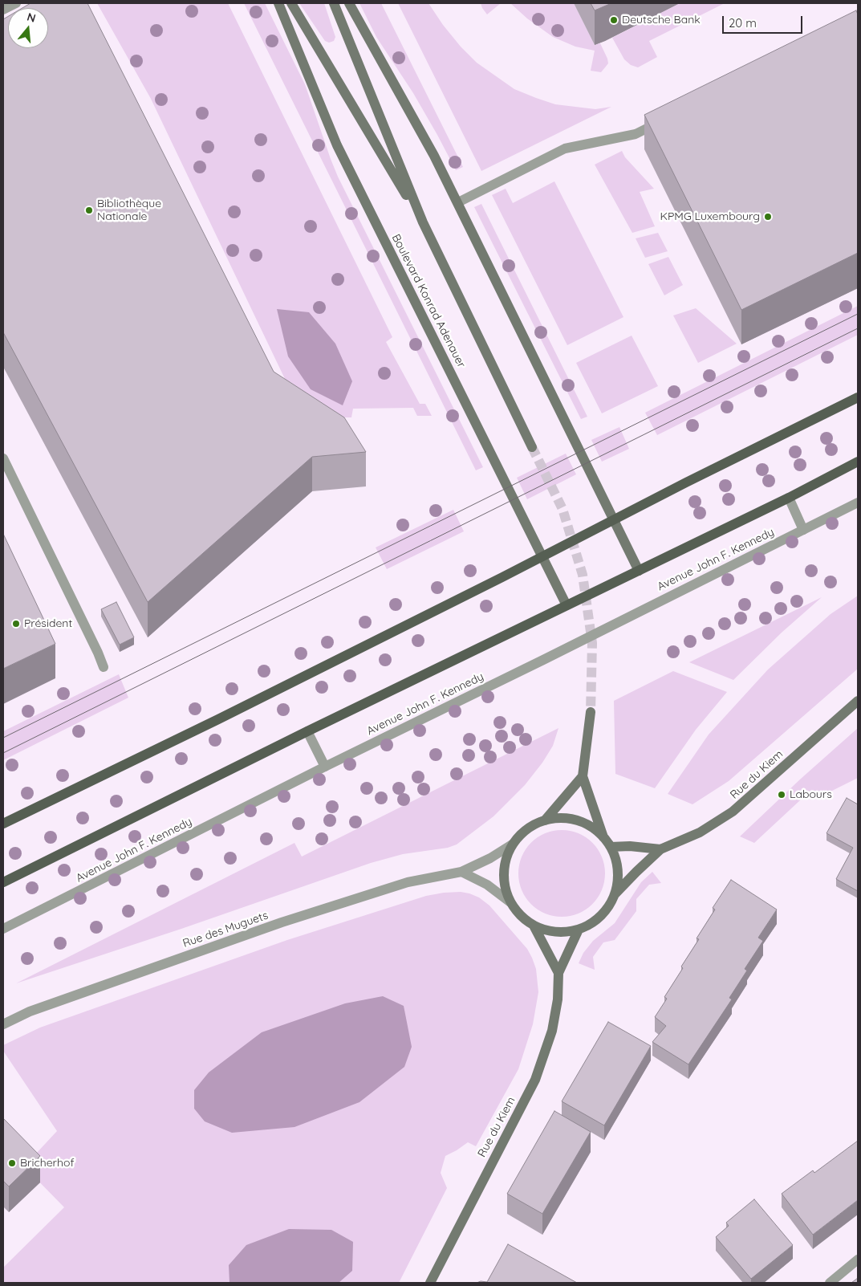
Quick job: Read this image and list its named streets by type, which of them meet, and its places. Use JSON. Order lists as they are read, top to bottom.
{
  "streets": {
    "main road": ["Boulevard Konrad Adenauer", "Rue du Kiem"],
    "street": ["Avenue John F. Kennedy", "Rue des Muguets"]
  },
  "crossings": [
    ["Rue du Kiem", "Rue des Muguets"]
  ],
  "places": [
    "Deutsche Bank",
    "Bibliothèque Nationale",
    "KPMG Luxembourg",
    "Président",
    "Labours",
    "Bricherhof"
  ],
  "scale_bar": "20 m",
  "north": "top"
}
